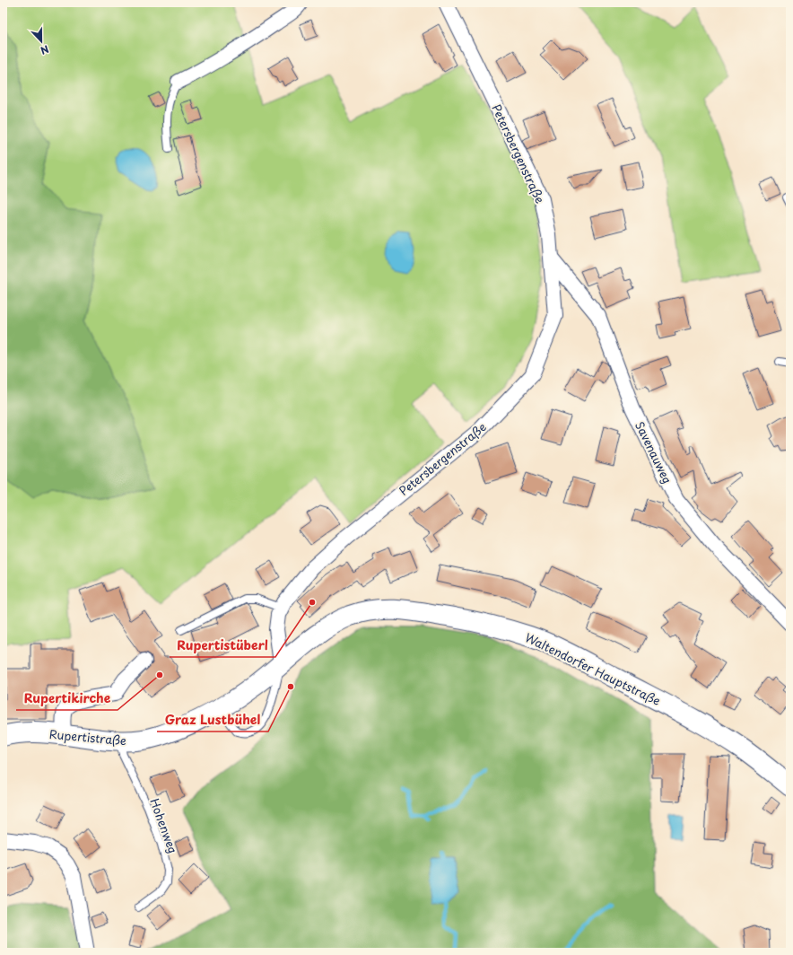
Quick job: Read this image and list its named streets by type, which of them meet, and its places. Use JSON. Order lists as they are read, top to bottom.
{
  "streets": {
    "main road": ["Waltendorfer Hauptstraße", "Rupertistraße"],
    "street": ["Petersbergenstraße", "Savenauweg"],
    "lane": ["Hohenweg"]
  },
  "crossings": [
    ["Petersbergenstraße", "Savenauweg"],
    ["Petersbergenstraße", "Waltendorfer Hauptstraße"],
    ["Petersbergenstraße", "Rupertistraße"],
    ["Waltendorfer Hauptstraße", "Rupertistraße"],
    ["Rupertistraße", "Hohenweg"]
  ],
  "places": ["Rupertistüberl", "Rupertikirche", "Graz Lustbühel"],
  "north": "bottom"
}
